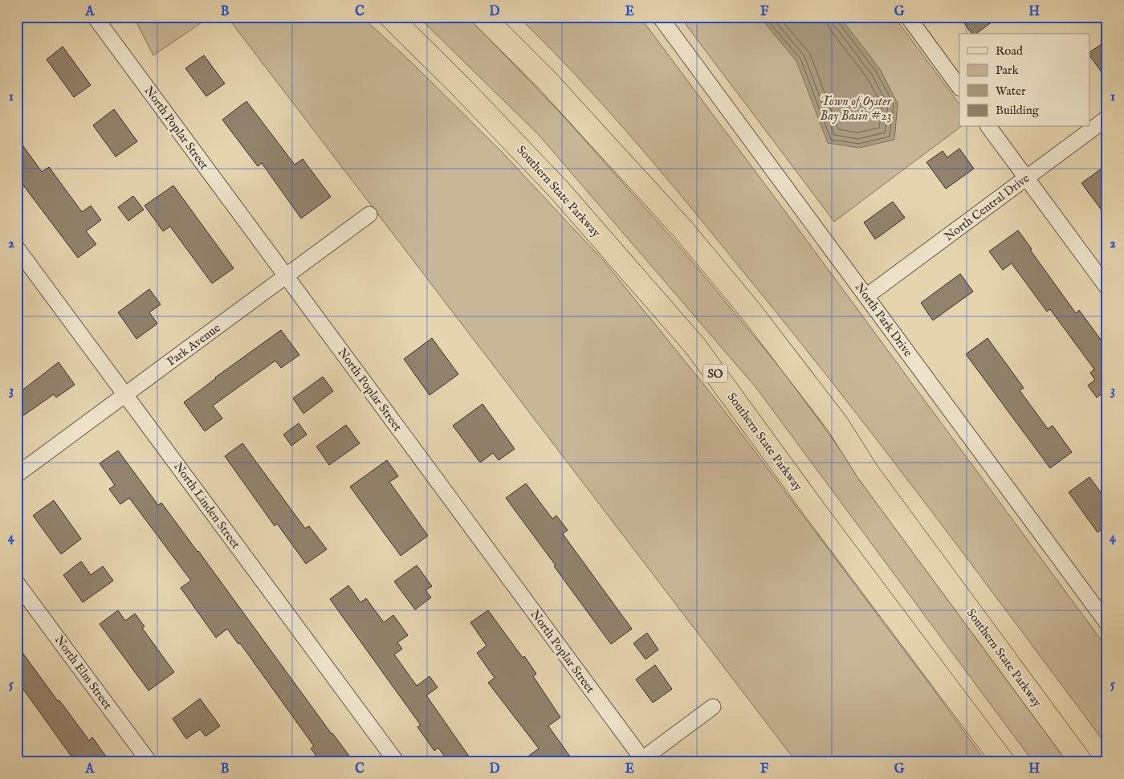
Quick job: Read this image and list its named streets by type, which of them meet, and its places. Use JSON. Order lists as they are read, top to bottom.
{
  "streets": {
    "highway": ["Southern State Parkway", "SO"],
    "street": [
      "North Poplar Street",
      "North Central Drive",
      "North Park Drive",
      "Park Avenue",
      "North Linden Street",
      "North Elm Street"
    ]
  },
  "crossings": [
    ["North Poplar Street", "Park Avenue"],
    ["North Central Drive", "North Park Drive"],
    ["Park Avenue", "North Linden Street"]
  ],
  "water": ["Town of Oyster Bay Basin #23"],
  "legend": [
    "Road",
    "Park",
    "Water",
    "Building"
  ],
  "grid": {
    "columns": [
      "A",
      "B",
      "C",
      "D",
      "E",
      "F",
      "G",
      "H"
    ],
    "rows": [
      "1",
      "2",
      "3",
      "4",
      "5"
    ]
  }
}
